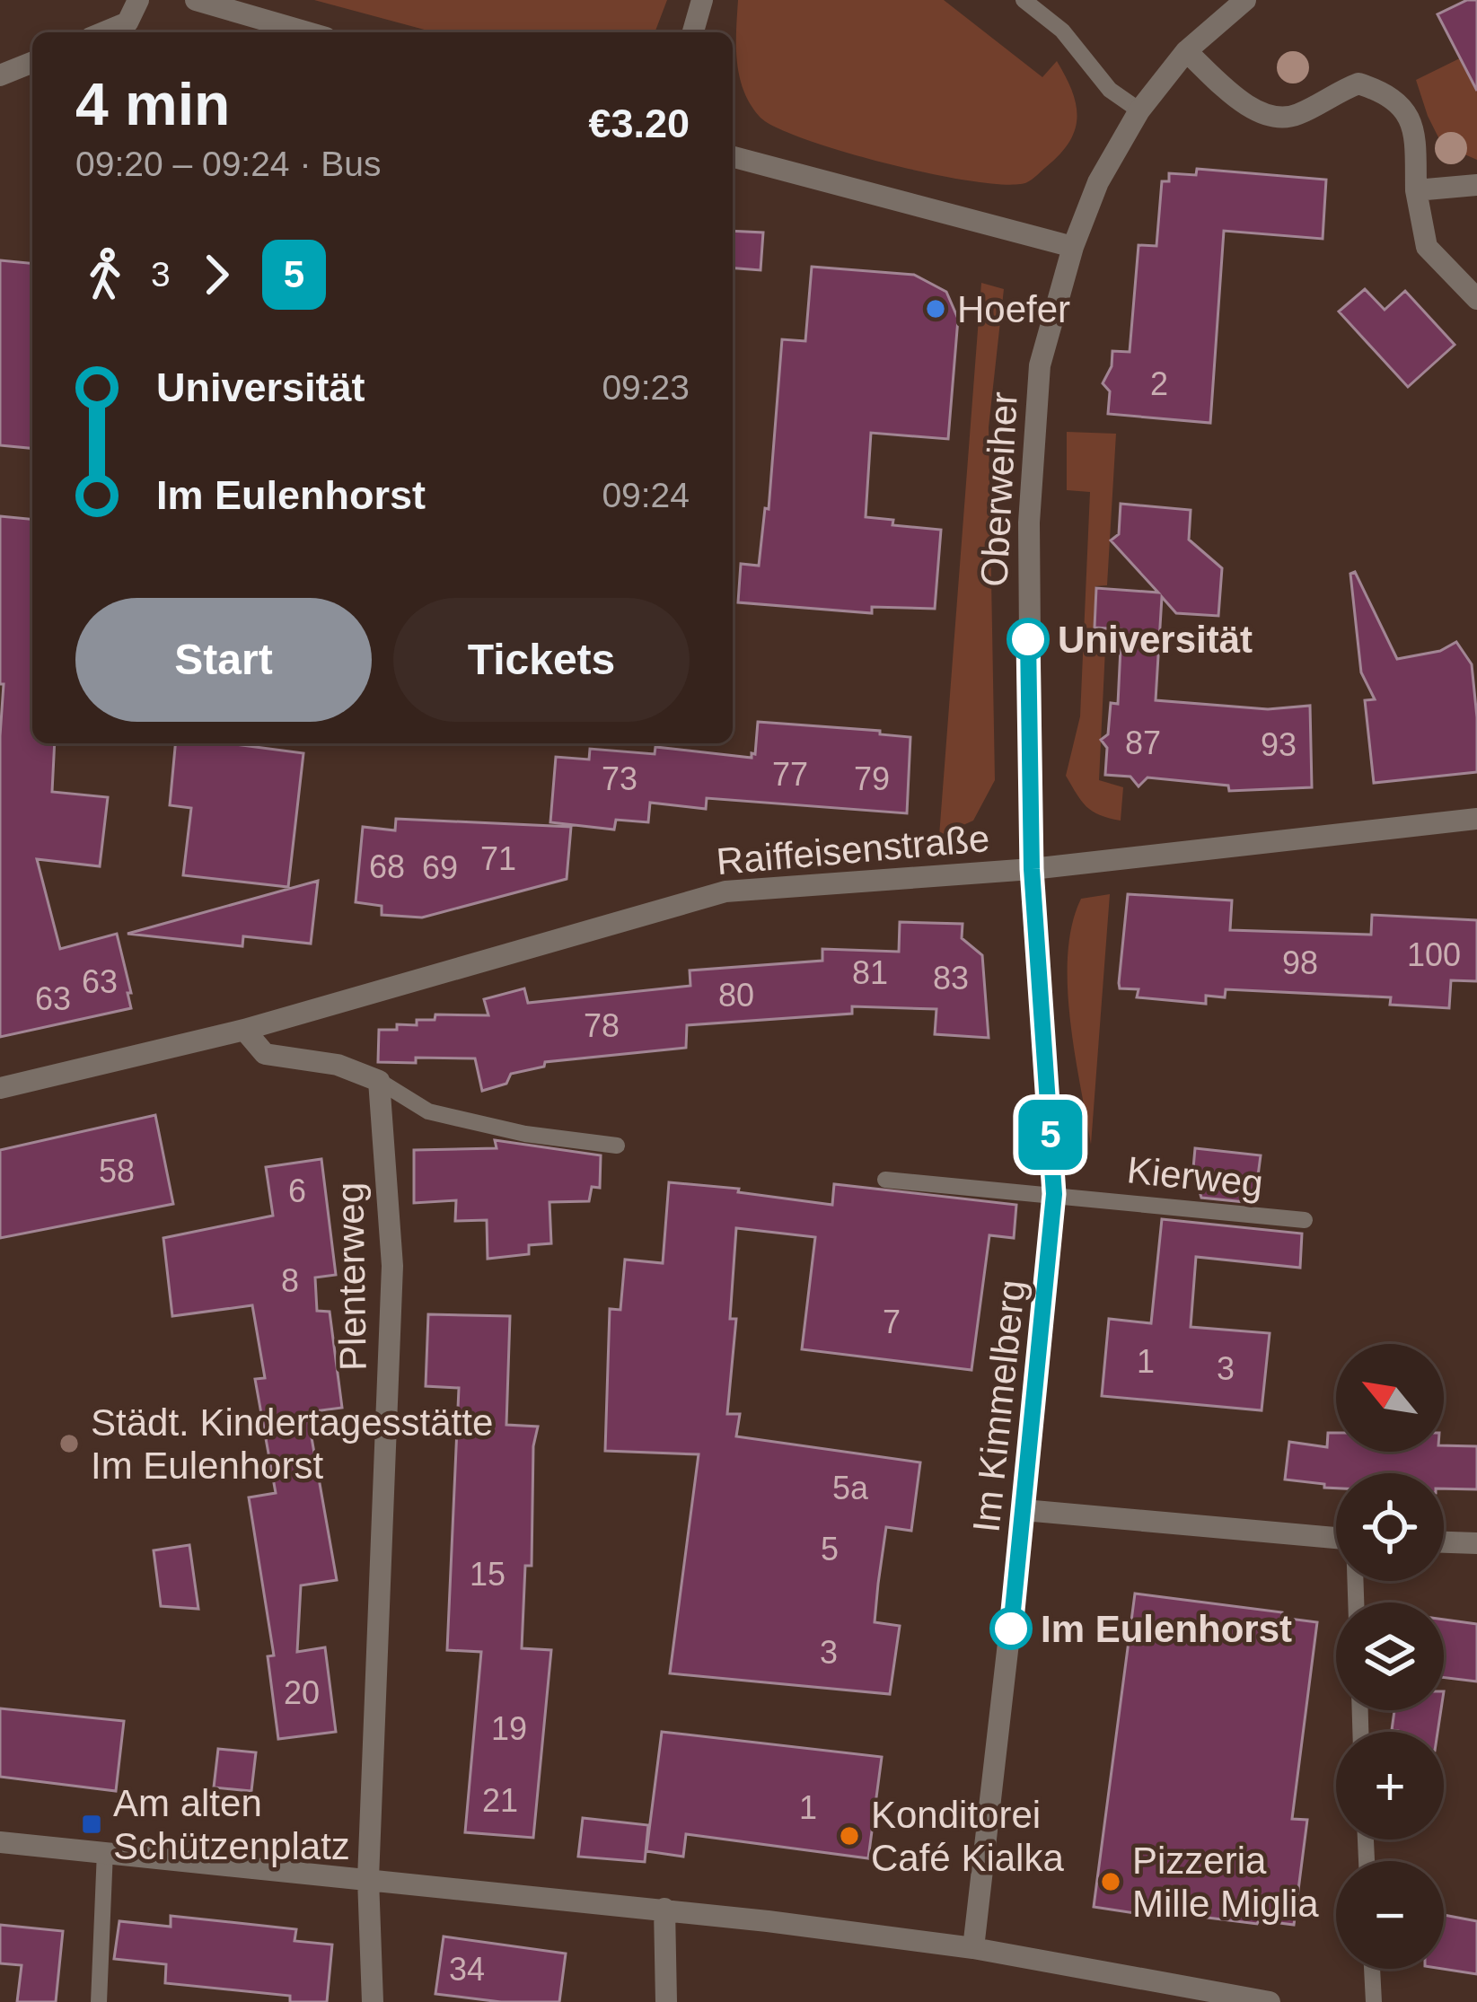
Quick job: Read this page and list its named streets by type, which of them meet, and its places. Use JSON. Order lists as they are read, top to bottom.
{
  "streets": {
    "street": [
      "Oberweiher",
      "Raiffeisenstraße",
      "Plenterweg",
      "Im Kimmelberg"
    ],
    "lane": ["Kierweg"]
  },
  "crossings": [
    ["Oberweiher", "Raiffeisenstraße"],
    ["Oberweiher", "Im Kimmelberg"],
    ["Raiffeisenstraße", "Im Kimmelberg"],
    ["Kierweg", "Im Kimmelberg"]
  ],
  "places": {
    "other": [
      "Hoefer",
      "Universität",
      "Städt. Kindertagesstätte Im Eulenhorst",
      "Im Eulenhorst",
      "Konditorei Café Kialka",
      "Pizzeria Mille Miglia"
    ],
    "transit": ["Am alten Schützenplatz"]
  },
  "lines": ["bus line 5"],
  "house_numbers": [
    "2",
    "87",
    "93",
    "77",
    "73",
    "79",
    "71",
    "68",
    "69",
    "100",
    "98",
    "81",
    "83",
    "63",
    "80",
    "63",
    "78",
    "58",
    "6",
    "8",
    "7",
    "1",
    "3",
    "5a",
    "5",
    "15",
    "3",
    "20",
    "19",
    "21",
    "1",
    "34"
  ],
  "north": "top left",
  "page": {
    "on_map": "5",
    "heading": ["4 min", "09:20 – 09:24 · Bus", "€3.20"],
    "legs": ["3", "5"],
    "list": [
      {
        "name": "Universität",
        "value": "09:23"
      },
      {
        "name": "Im Eulenhorst",
        "value": "09:24"
      }
    ],
    "buttons": ["Start", "Tickets"],
    "map_buttons": ["+", "−"]
  }
}
